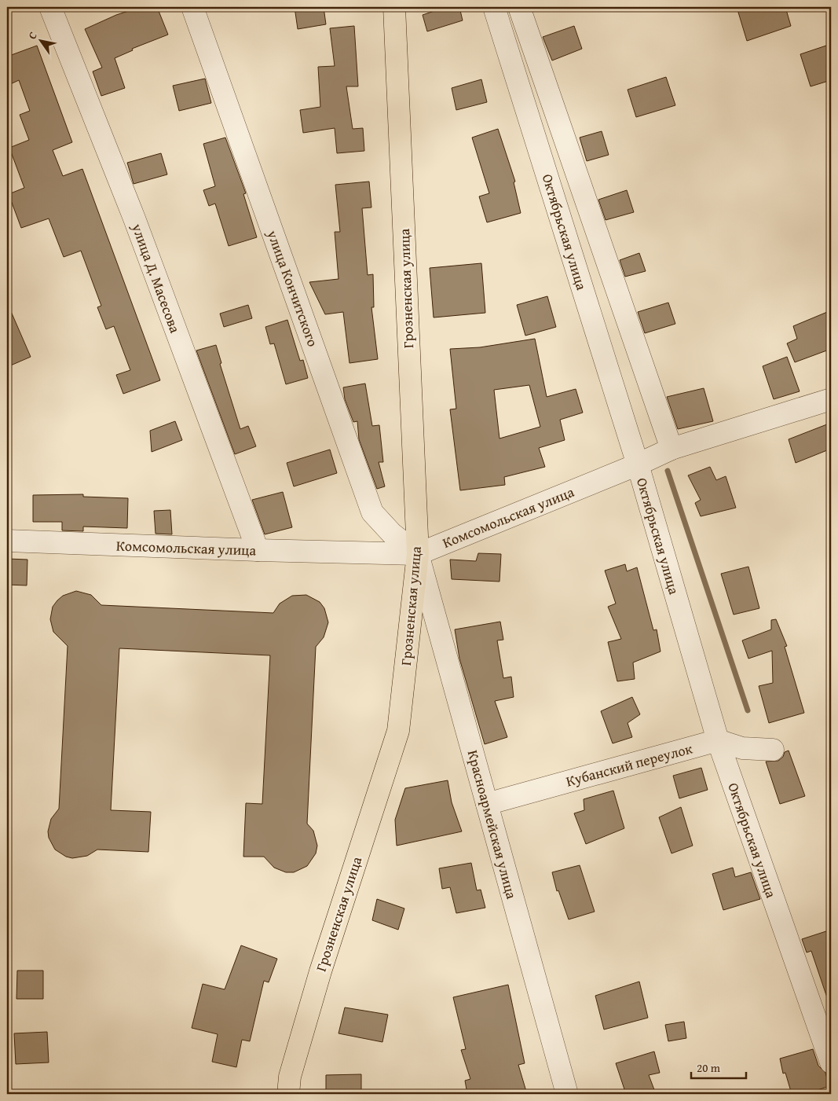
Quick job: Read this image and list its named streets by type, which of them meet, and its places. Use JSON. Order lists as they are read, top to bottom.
{
  "streets": {
    "main road": ["Грозненская улица"],
    "street": [
      "Октябрьская улица",
      "улица Д. Масесова",
      "улица Кончитского",
      "Комсомольская улица",
      "Кубанский переулок",
      "Красноармейская улица"
    ]
  },
  "crossings": [
    ["Октябрьская улица", "Комсомольская улица"],
    ["Октябрьская улица", "Кубанский переулок"],
    ["улица Д. Масесова", "Комсомольская улица"],
    ["улица Кончитского", "Грозненская улица"],
    ["улица Кончитского", "Комсомольская улица"],
    ["улица Кончитского", "Красноармейская улица"],
    ["Грозненская улица", "Комсомольская улица"],
    ["Грозненская улица", "Красноармейская улица"],
    ["Комсомольская улица", "Красноармейская улица"],
    ["Кубанский переулок", "Красноармейская улица"]
  ],
  "scale_bar": "20 m",
  "north": "top left"
}
